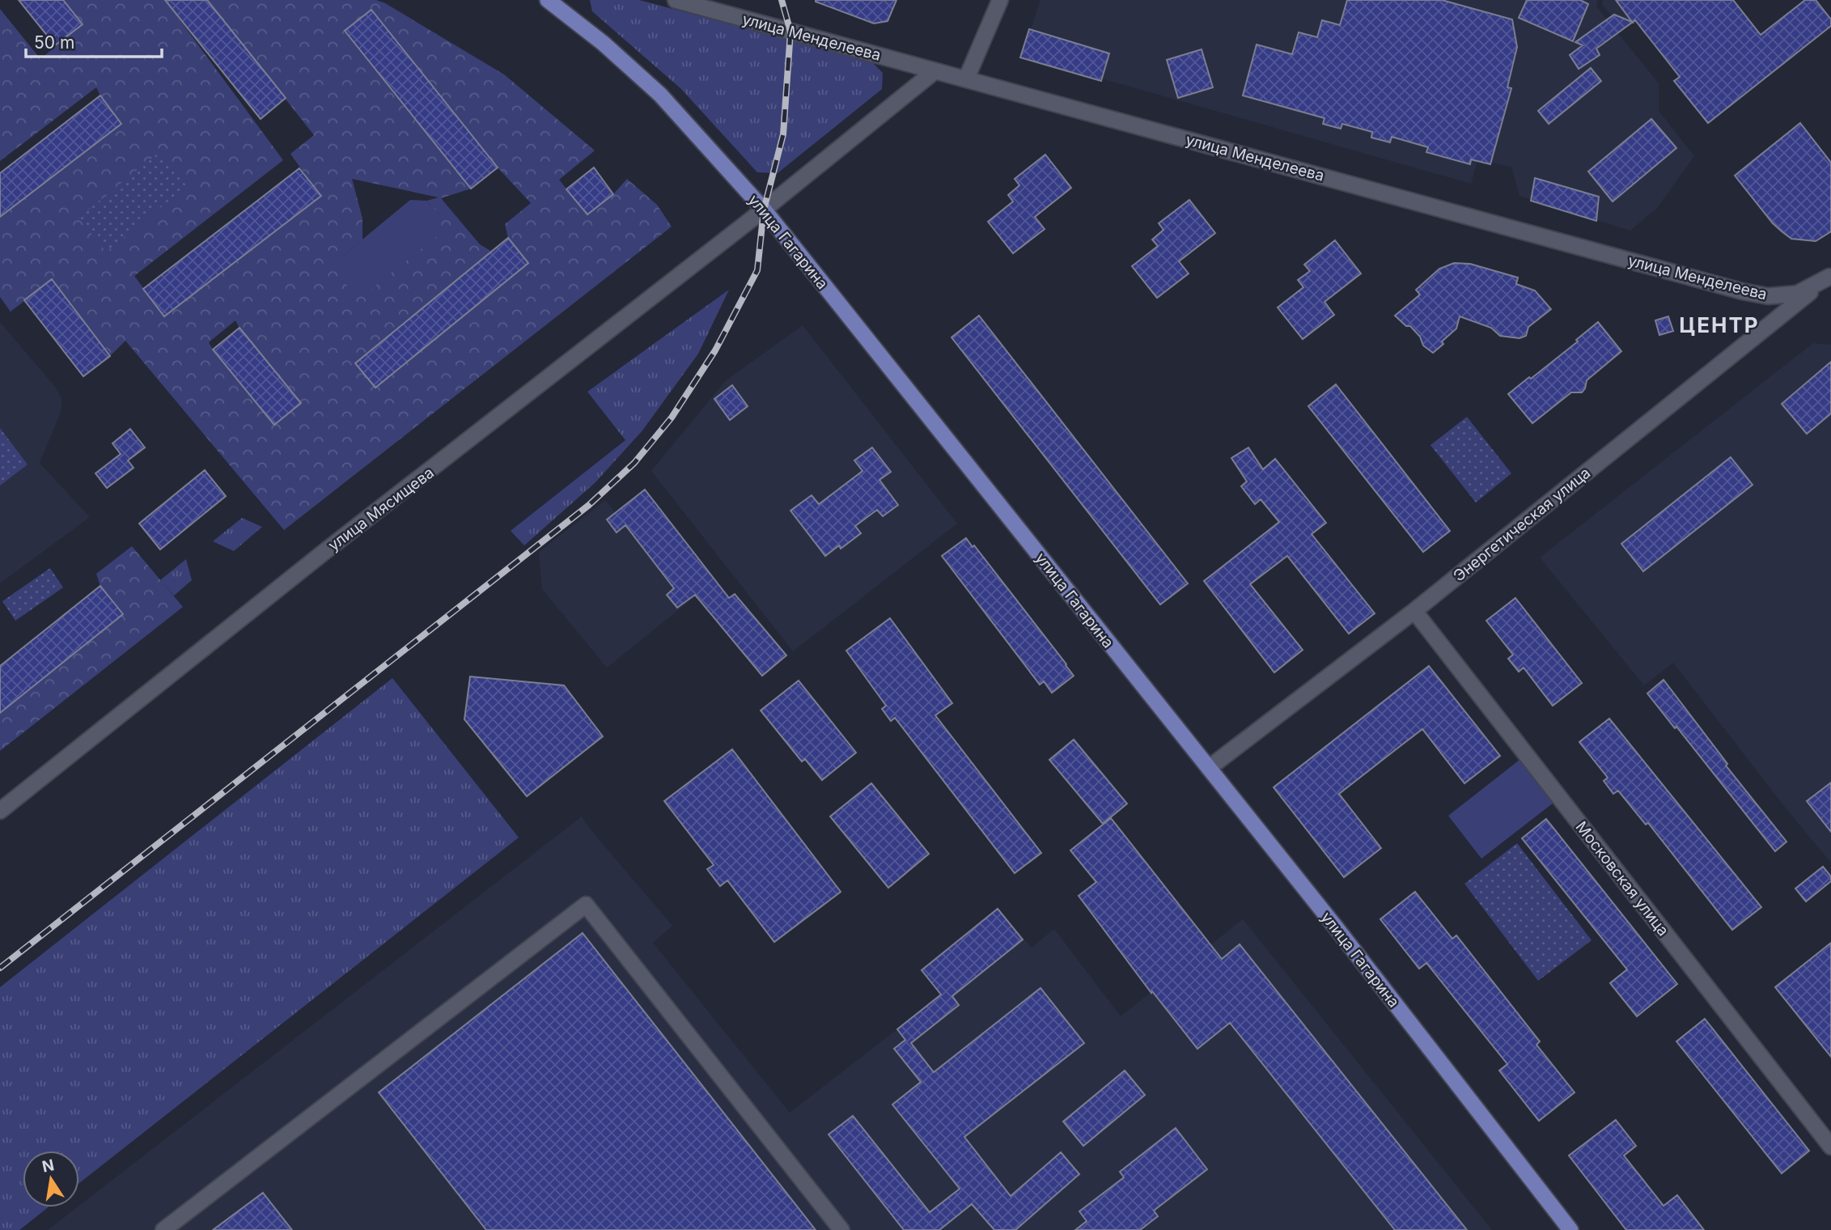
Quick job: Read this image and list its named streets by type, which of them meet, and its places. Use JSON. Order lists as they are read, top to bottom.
{
  "streets": {
    "main road": ["улица Гагарина"],
    "street": [
      "улица Менделеева",
      "улица Мясищева",
      "Энергетическая улица",
      "Московская улица"
    ]
  },
  "crossings": [
    ["улица Менделеева", "улица Мясищева"],
    ["улица Менделеева", "Энергетическая улица"],
    ["улица Гагарина", "улица Мясищева"],
    ["улица Гагарина", "Энергетическая улица"],
    ["Энергетическая улица", "Московская улица"]
  ],
  "districts": ["ЦЕНТР"],
  "scale_bar": "50 m",
  "north": "top"
}
